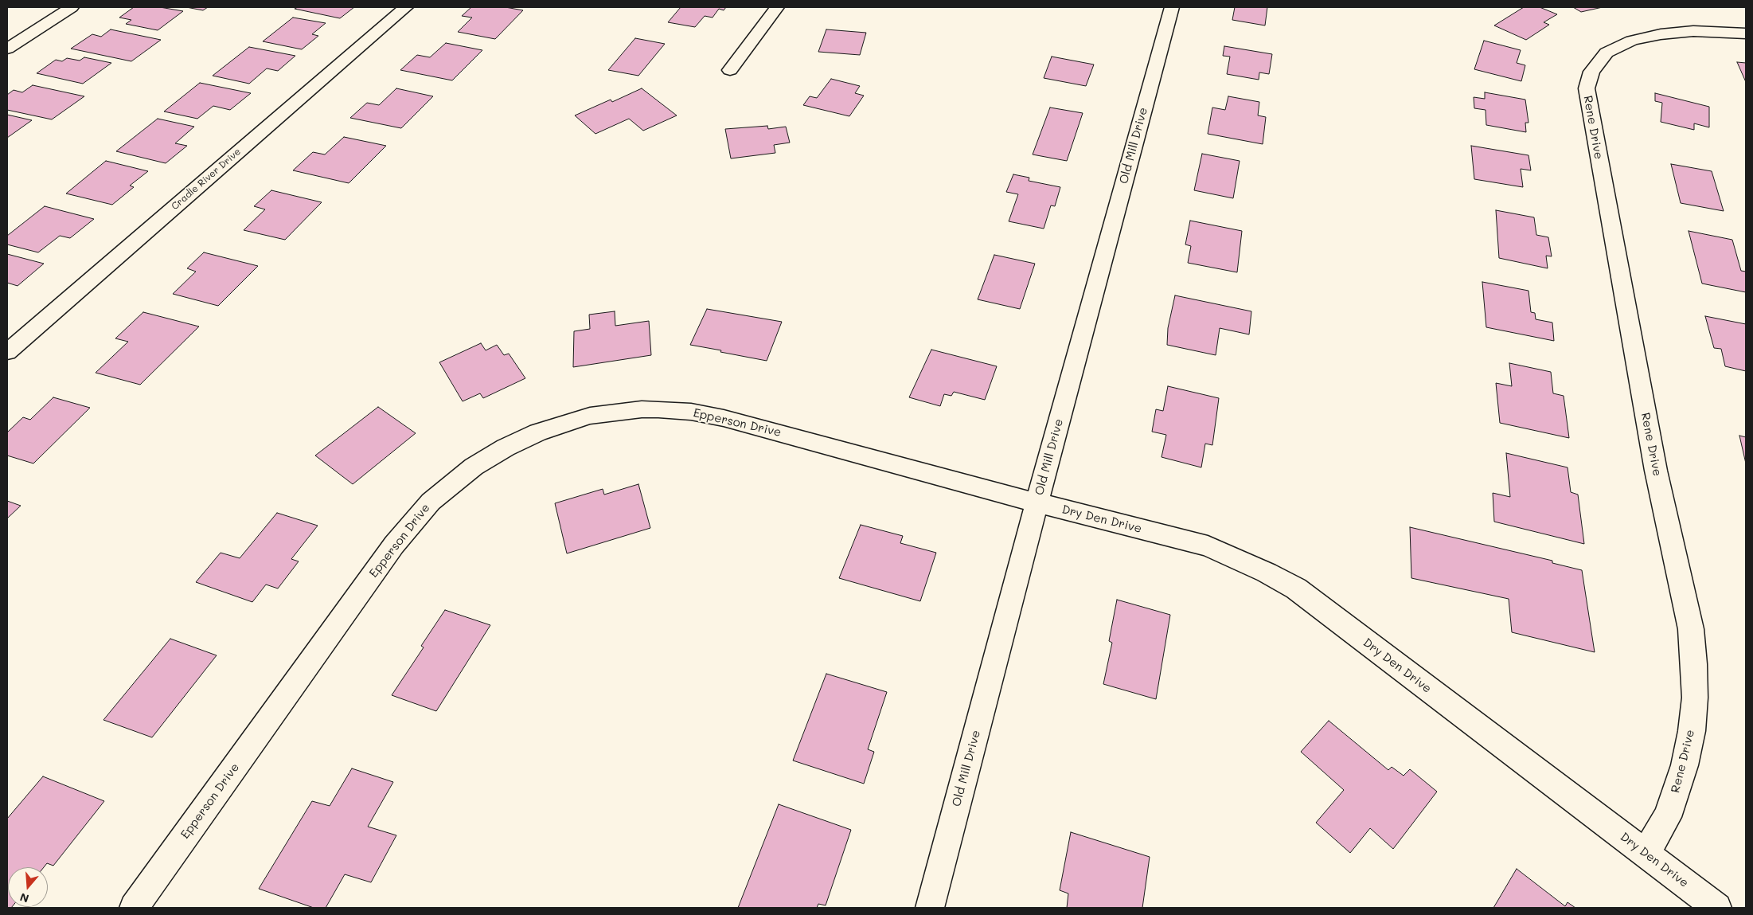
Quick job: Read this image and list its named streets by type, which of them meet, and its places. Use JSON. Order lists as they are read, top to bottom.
{
  "streets": {
    "street": [
      "Rene Drive",
      "Old Mill Drive",
      "Cradle River Drive",
      "Epperson Drive",
      "Dry Den Drive"
    ]
  },
  "crossings": [
    ["Rene Drive", "Dry Den Drive"],
    ["Old Mill Drive", "Epperson Drive"],
    ["Old Mill Drive", "Dry Den Drive"],
    ["Epperson Drive", "Dry Den Drive"]
  ],
  "north": "bottom"
}
